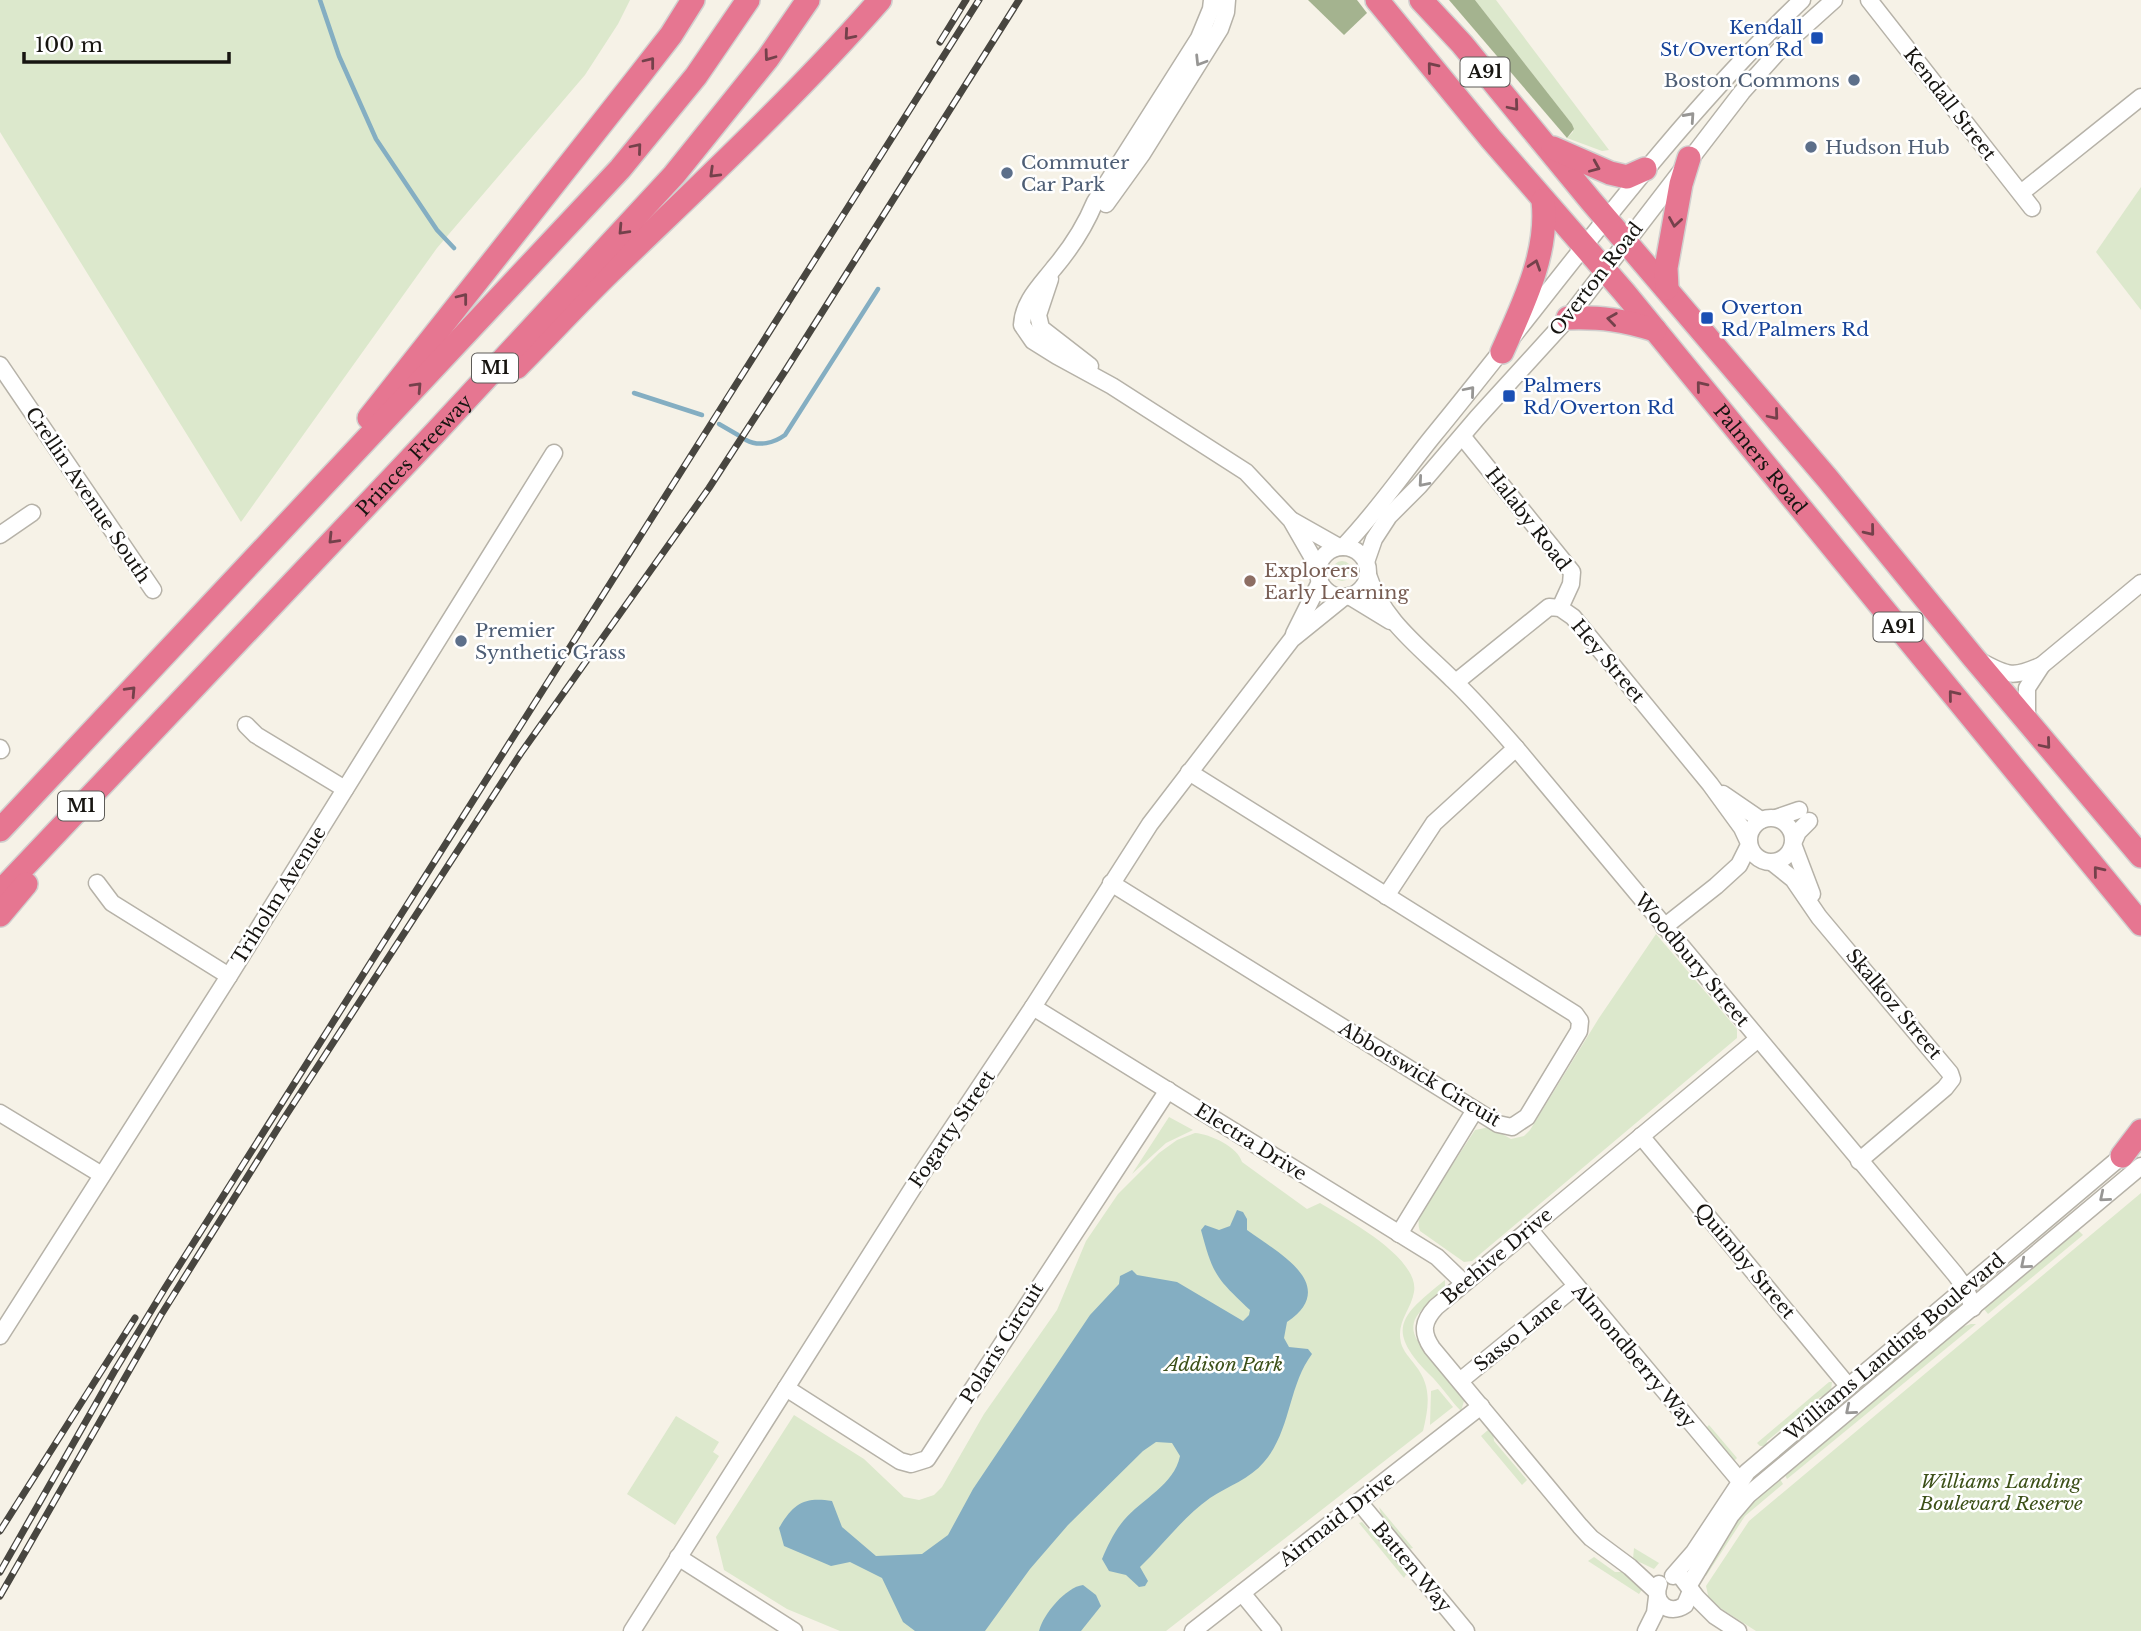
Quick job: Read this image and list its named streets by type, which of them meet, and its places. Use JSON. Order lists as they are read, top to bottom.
{
  "streets": {
    "highway": [
      "A91",
      "M1",
      "Princes Freeway",
      "Palmers Road"
    ],
    "street": [
      "Kendall Street",
      "Overton Road",
      "Crellin Avenue South",
      "Halaby Road",
      "Hey Street",
      "Triholm Avenue",
      "Woodbury Street",
      "Skalkoz Street",
      "Abbotswick Circuit",
      "Fogarty Street",
      "Electra Drive",
      "Beehive Drive",
      "Quimby Street",
      "Sasso Lane",
      "Polaris Circuit",
      "Williams Landing Boulevard",
      "Almondberry Way",
      "Airmaid Drive",
      "Batten Way"
    ]
  },
  "crossings": [
    ["Overton Road", "Palmers Road"],
    ["Overton Road", "Halaby Road"],
    ["Overton Road", "Woodbury Street"],
    ["Overton Road", "Fogarty Street"],
    ["Halaby Road", "Hey Street"],
    ["Hey Street", "Woodbury Street"],
    ["Hey Street", "Skalkoz Street"],
    ["Woodbury Street", "Skalkoz Street"],
    ["Woodbury Street", "Fogarty Street"],
    ["Woodbury Street", "Beehive Drive"],
    ["Woodbury Street", "Williams Landing Boulevard"],
    ["Abbotswick Circuit", "Fogarty Street"],
    ["Fogarty Street", "Electra Drive"],
    ["Fogarty Street", "Polaris Circuit"],
    ["Electra Drive", "Beehive Drive"],
    ["Electra Drive", "Polaris Circuit"],
    ["Beehive Drive", "Quimby Street"],
    ["Beehive Drive", "Sasso Lane"],
    ["Beehive Drive", "Williams Landing Boulevard"],
    ["Beehive Drive", "Almondberry Way"],
    ["Beehive Drive", "Airmaid Drive"],
    ["Quimby Street", "Williams Landing Boulevard"],
    ["Sasso Lane", "Almondberry Way"],
    ["Williams Landing Boulevard", "Almondberry Way"],
    ["Airmaid Drive", "Batten Way"]
  ],
  "parks": ["Addison Park", "Williams Landing Boulevard Reserve"],
  "places": {
    "transit": ["Kendall St/Overton Rd", "Overton Rd/Palmers Rd", "Palmers Rd/Overton Rd"],
    "other": [
      "Boston Commons",
      "Hudson Hub",
      "Commuter Car Park",
      "Explorers Early Learning",
      "Premier Synthetic Grass"
    ]
  },
  "scale_bar": "100 m"
}
